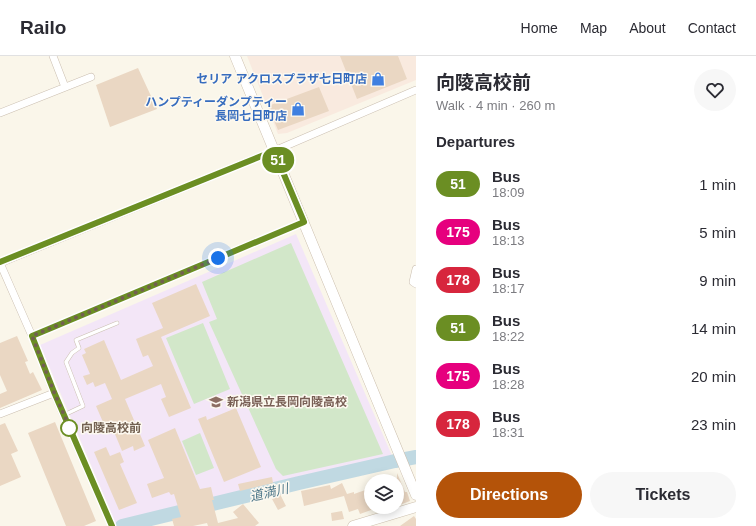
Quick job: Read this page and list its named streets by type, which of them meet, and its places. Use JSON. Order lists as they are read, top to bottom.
{
  "water": ["道満川"],
  "places": {
    "shop": ["セリア アクロスプラザ七日町店", "ハンプティーダンプティー 長岡七日町店"],
    "school or university": ["新潟県立長岡向陵高校"],
    "other": ["向陵高校前"]
  },
  "lines": ["bus line 51"],
  "page": {
    "header": "Railo",
    "nav": [
      "Home",
      "Map",
      "About",
      "Contact"
    ],
    "on_map": "51",
    "heading": [
      ["向陵高校前", "Walk · 4 min · 260 m"],
      "Departures"
    ],
    "list": [
      {
        "mark": "51",
        "name": "Bus",
        "note": "18:09",
        "value": "1 min"
      },
      {
        "mark": "175",
        "name": "Bus",
        "note": "18:13",
        "value": "5 min"
      },
      {
        "mark": "178",
        "name": "Bus",
        "note": "18:17",
        "value": "9 min"
      },
      {
        "mark": "51",
        "name": "Bus",
        "note": "18:22",
        "value": "14 min"
      },
      {
        "mark": "175",
        "name": "Bus",
        "note": "18:28",
        "value": "20 min"
      },
      {
        "mark": "178",
        "name": "Bus",
        "note": "18:31",
        "value": "23 min"
      }
    ],
    "buttons": ["Directions", "Tickets"]
  }
}
